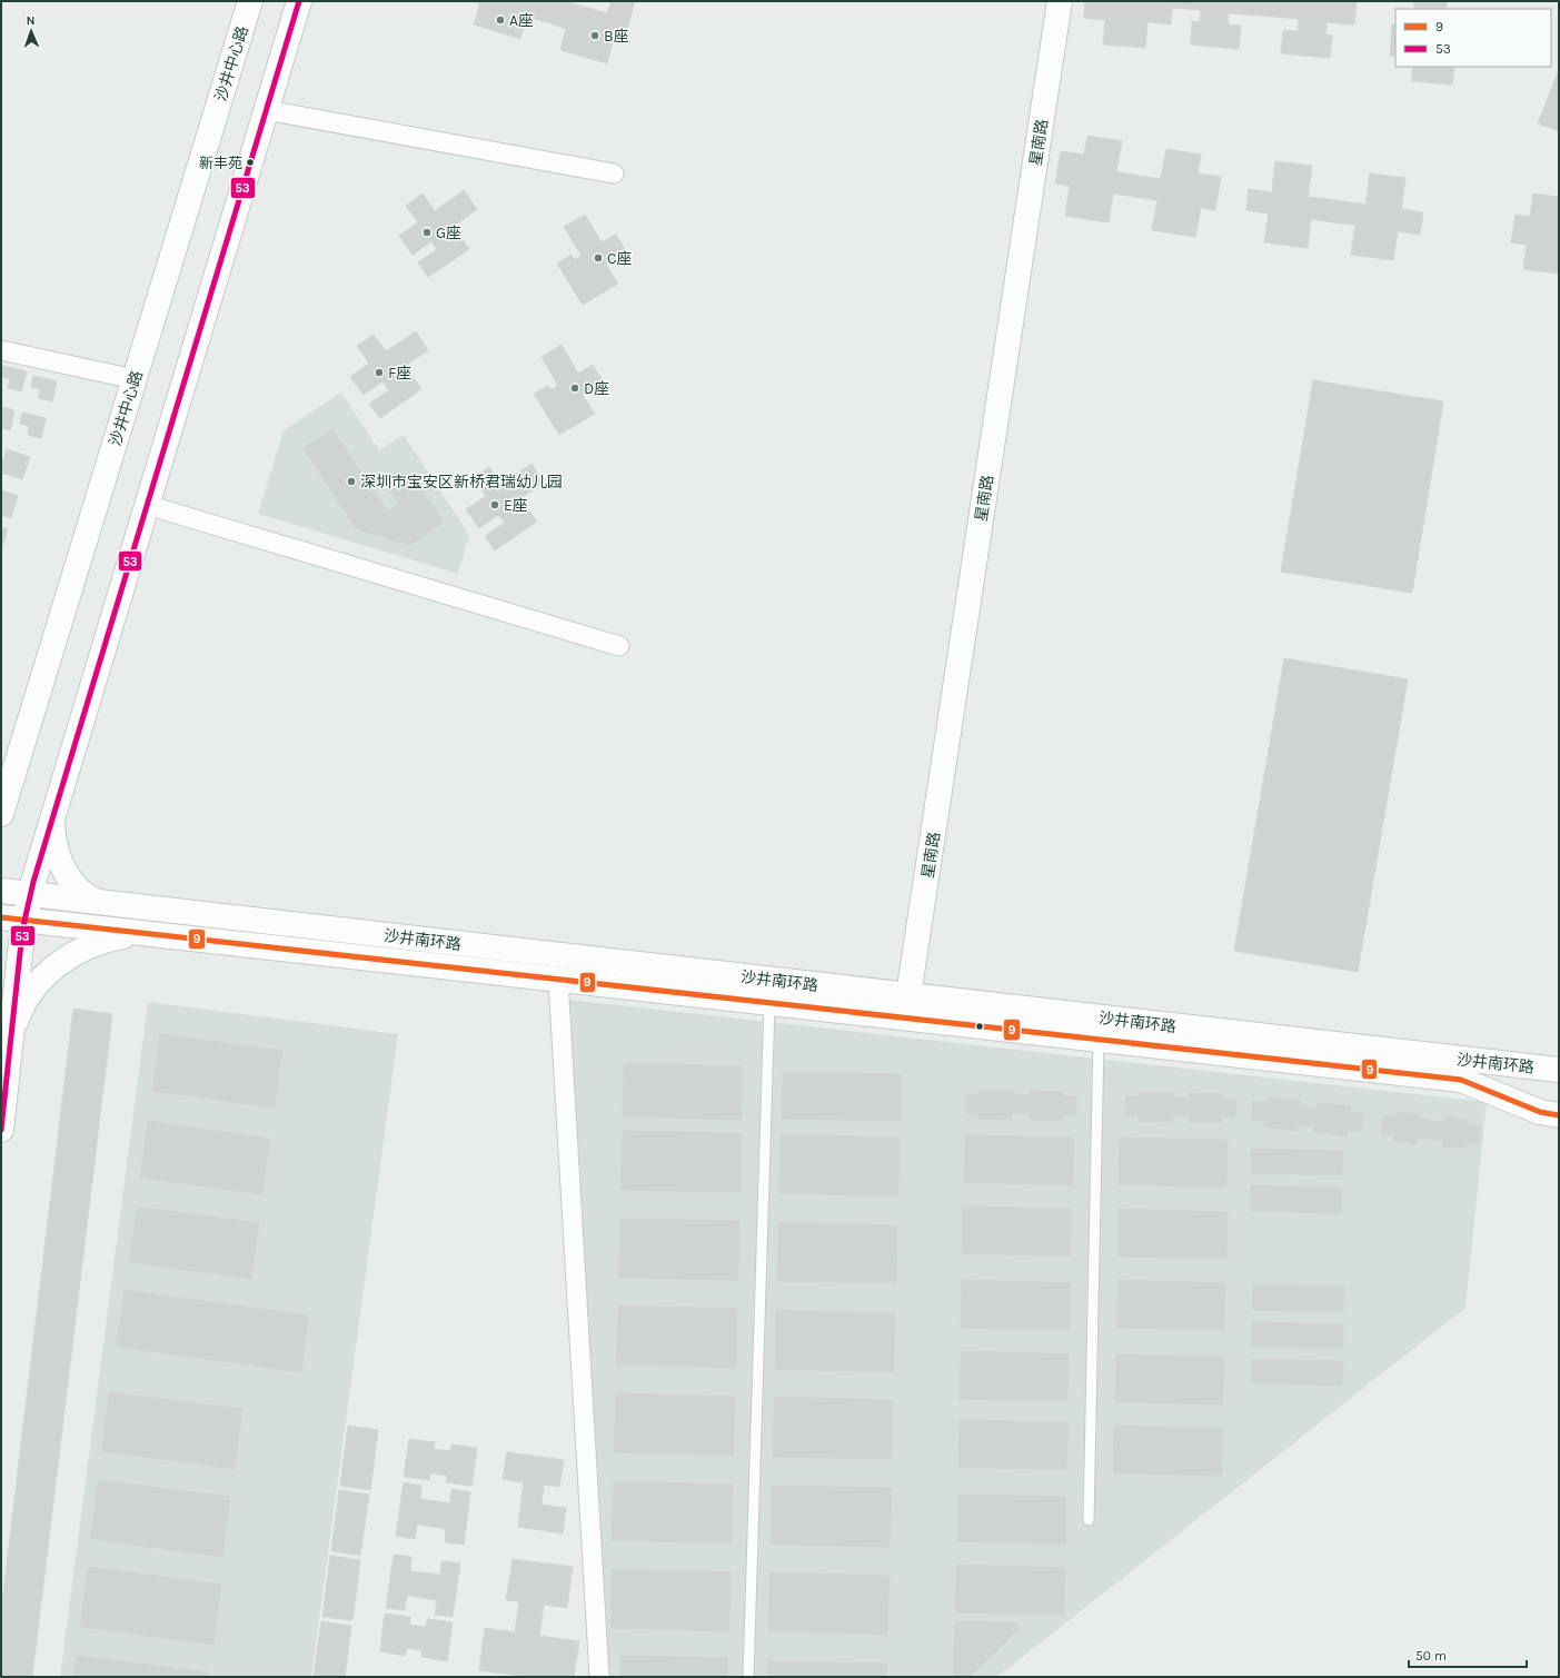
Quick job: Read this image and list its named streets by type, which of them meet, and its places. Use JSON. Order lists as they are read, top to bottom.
{
  "streets": {
    "main road": ["沙井中心路", "星南路", "沙井南环路"]
  },
  "crossings": [
    ["星南路", "沙井南环路"]
  ],
  "places": [
    "A座",
    "B座",
    "新丰苑",
    "G座",
    "C座",
    "F座",
    "D座",
    "深圳市宝安区新桥君瑞幼儿园",
    "E座"
  ],
  "lines": ["transit line 53", "transit line 9"],
  "legend": ["9", "53"],
  "scale_bar": "50 m",
  "north": "top"
}
